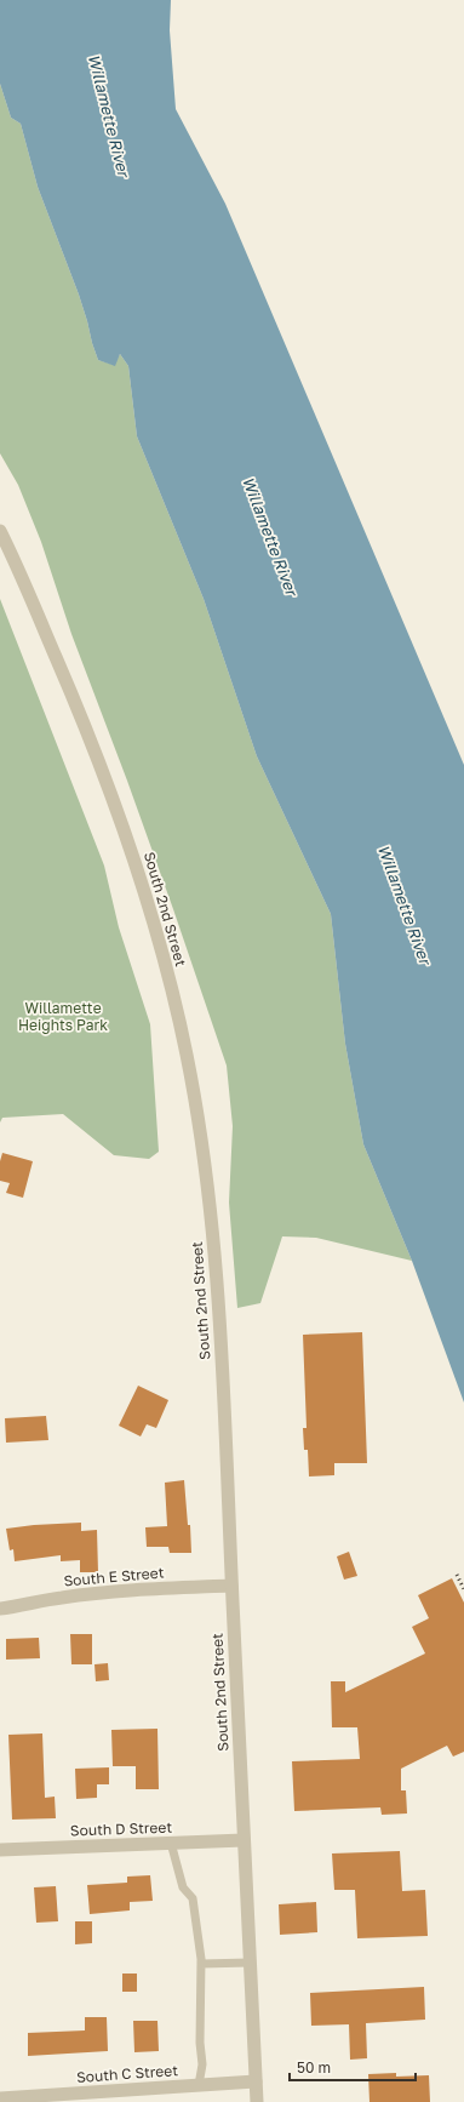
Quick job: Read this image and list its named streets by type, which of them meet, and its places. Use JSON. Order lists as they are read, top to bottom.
{
  "streets": {
    "street": [
      "South 2nd Street",
      "South E Street",
      "South D Street",
      "South C Street"
    ]
  },
  "crossings": [
    ["South 2nd Street", "South E Street"],
    ["South 2nd Street", "South D Street"],
    ["South 2nd Street", "South C Street"]
  ],
  "water": ["Willamette River"],
  "parks": ["Willamette Heights Park"],
  "scale_bar": "50 m"
}
